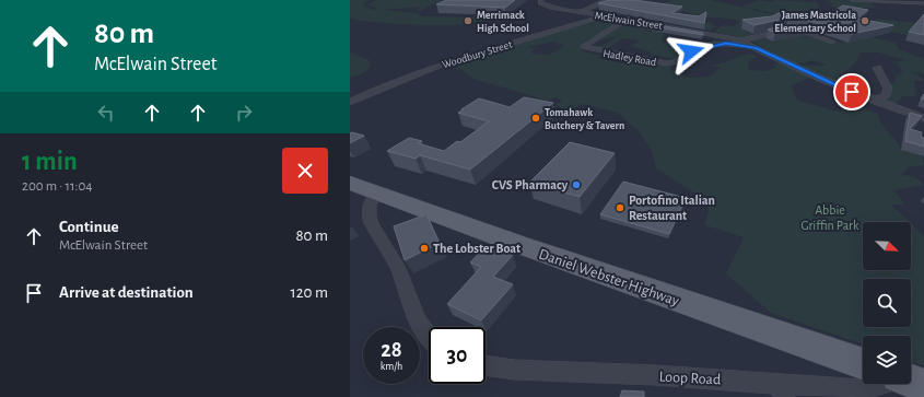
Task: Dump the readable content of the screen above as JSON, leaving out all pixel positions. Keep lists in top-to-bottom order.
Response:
{
  "streets": {
    "main road": ["Daniel Webster Highway"],
    "street": [
      "McElwain Street",
      "Woodbury Street",
      "Hadley Road",
      "Loop Road"
    ]
  },
  "crossings": [
    ["McElwain Street", "Woodbury Street"],
    ["McElwain Street", "Hadley Road"]
  ],
  "parks": ["Abbie Griffin Park"],
  "places": [
    "Merrimack High School",
    "James Mastricola Elementary School",
    "Tomahawk Butchery & Tavern",
    "CVS Pharmacy",
    "Portofino Italian Restaurant",
    "The Lobster Boat"
  ],
  "north": "bottom right",
  "page": {
    "turn": ["80 m", "McElwain Street"],
    "heading": ["1 min", "200 m · 11:04"],
    "list": [
      {
        "name": "Continue",
        "note": "McElwain Street",
        "value": "80 m"
      },
      {
        "name": "Arrive at destination",
        "value": "120 m"
      }
    ],
    "speed": "28 km/h",
    "limit": "30"
  }
}
